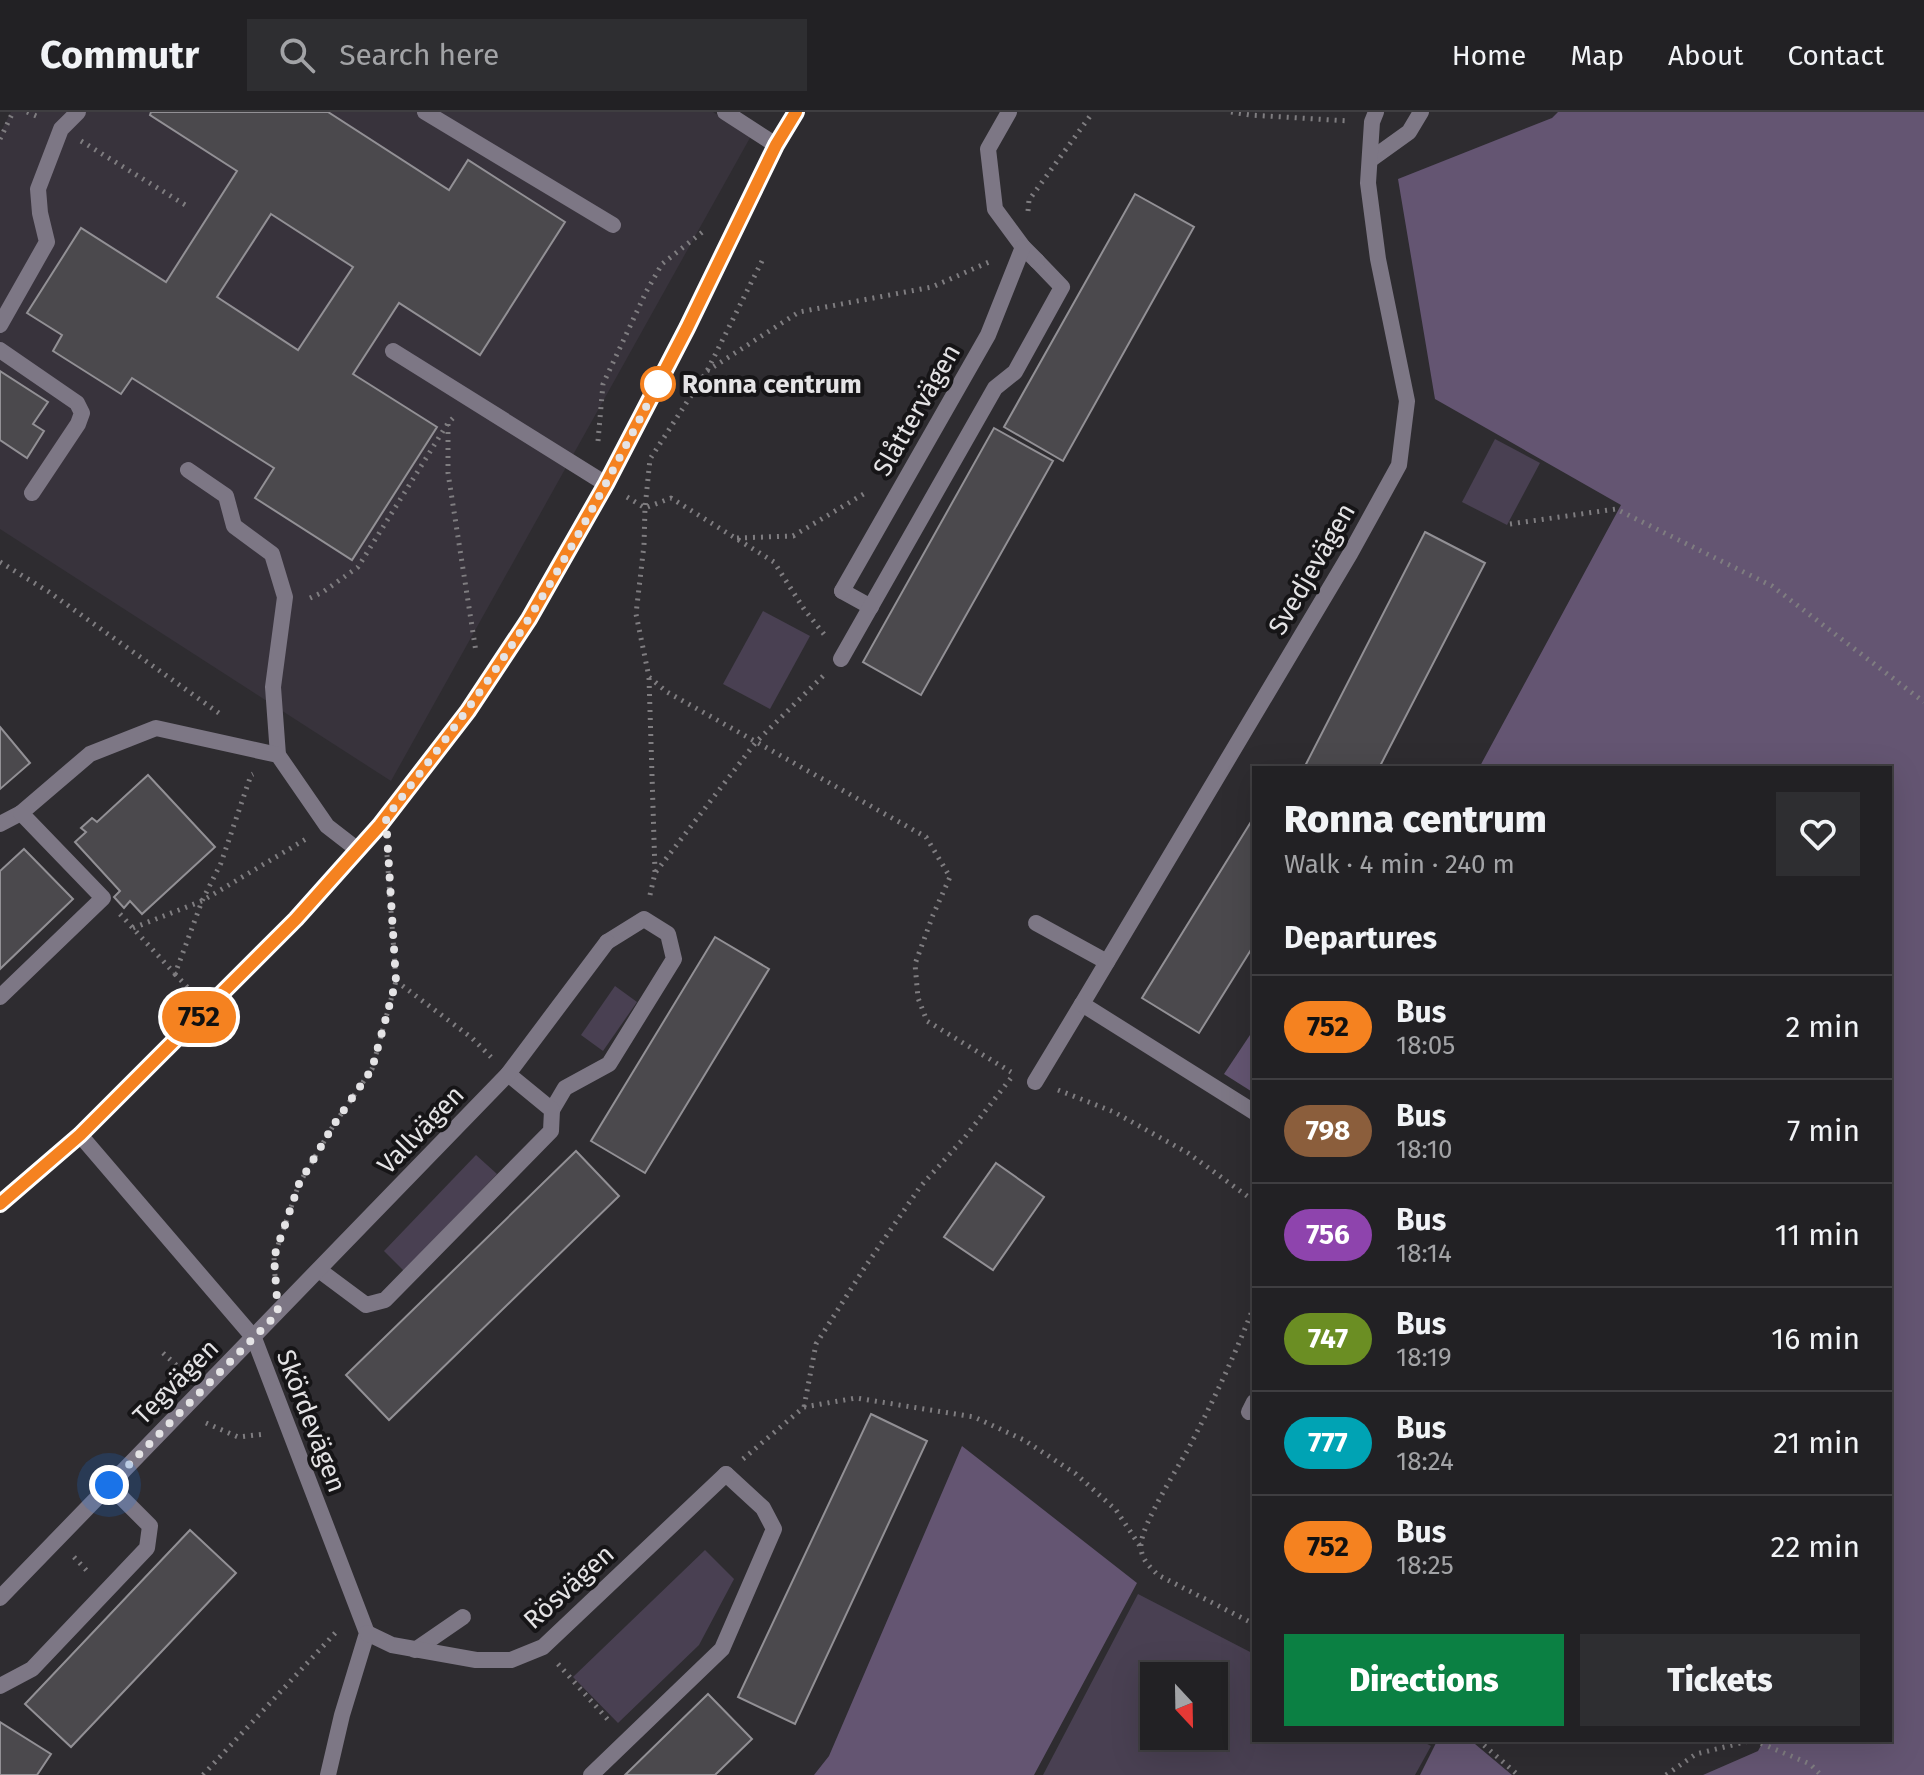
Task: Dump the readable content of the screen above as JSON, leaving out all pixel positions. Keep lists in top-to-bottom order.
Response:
{
  "streets": {
    "street": [
      "Slåttervägen",
      "Svedjevägen",
      "Vallvägen",
      "Tegvägen",
      "Skördevägen",
      "Rösvägen"
    ]
  },
  "crossings": [
    ["Vallvägen", "Tegvägen"],
    ["Vallvägen", "Skördevägen"],
    ["Tegvägen", "Skördevägen"],
    ["Skördevägen", "Rösvägen"]
  ],
  "places": ["Ronna centrum"],
  "lines": ["bus line 752"],
  "north": "bottom",
  "page": {
    "header": "Commutr",
    "search": "Search here",
    "nav": [
      "Home",
      "Map",
      "About",
      "Contact"
    ],
    "on_map": "752",
    "heading": [
      ["Ronna centrum", "Walk · 4 min · 240 m"],
      "Departures"
    ],
    "list": [
      {
        "mark": "752",
        "name": "Bus",
        "note": "18:05",
        "value": "2 min"
      },
      {
        "mark": "798",
        "name": "Bus",
        "note": "18:10",
        "value": "7 min"
      },
      {
        "mark": "756",
        "name": "Bus",
        "note": "18:14",
        "value": "11 min"
      },
      {
        "mark": "747",
        "name": "Bus",
        "note": "18:19",
        "value": "16 min"
      },
      {
        "mark": "777",
        "name": "Bus",
        "note": "18:24",
        "value": "21 min"
      },
      {
        "mark": "752",
        "name": "Bus",
        "note": "18:25",
        "value": "22 min"
      }
    ],
    "buttons": ["Directions", "Tickets"]
  }
}
